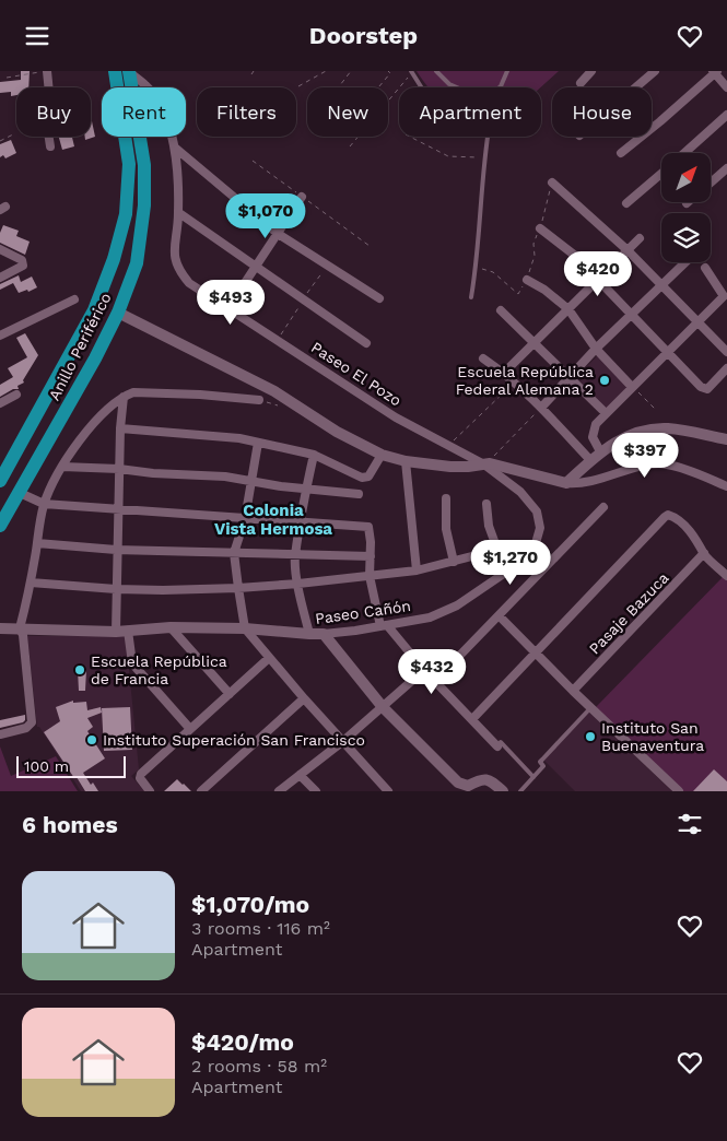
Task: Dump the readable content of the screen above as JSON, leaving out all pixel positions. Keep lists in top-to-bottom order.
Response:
{
  "streets": {
    "highway": ["Anillo Periférico"],
    "street": ["Paseo El Pozo", "Paseo Cañón", "Pasaje Bazuca"]
  },
  "crossings": [
    ["Anillo Periférico", "Paseo El Pozo"],
    ["Paseo El Pozo", "Paseo Cañón"]
  ],
  "districts": ["Colonia Vista Hermosa"],
  "places": [
    "Escuela República Federal Alemana 2",
    "Escuela República de Francia",
    "Instituto San Buenaventura",
    "Instituto Superación San Francisco"
  ],
  "scale_bar": "100 m",
  "north": "top right",
  "page": {
    "header": "Doorstep",
    "chip": [
      "Buy",
      "Rent",
      "Filters",
      "New",
      "Apartment",
      "House"
    ],
    "price": [
      "$1,070",
      "$420",
      "$493",
      "$397",
      "$1,270",
      "$432"
    ],
    "scale": "100 m",
    "heading": "6 homes",
    "list": [
      {
        "name": "$1,070/mo",
        "note": "3 rooms · 116 m² · Apartment"
      },
      {
        "name": "$420/mo",
        "note": "2 rooms · 58 m² · Apartment"
      }
    ]
  }
}
